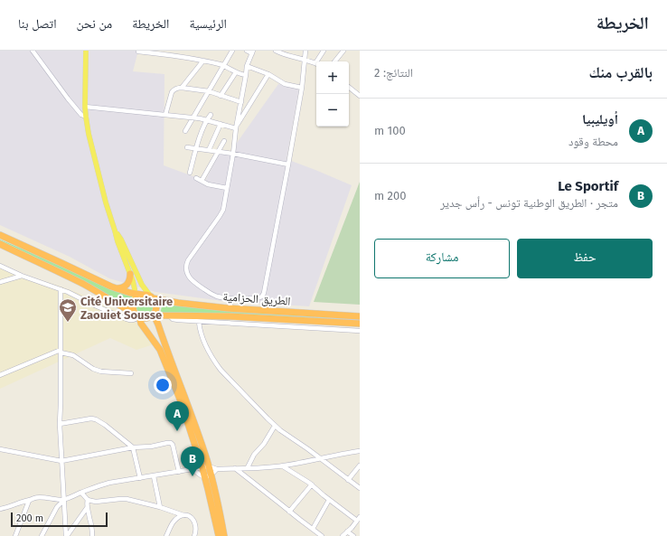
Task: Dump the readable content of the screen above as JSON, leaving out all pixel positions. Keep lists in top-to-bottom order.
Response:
{
  "streets": {
    "highway": ["الطريق الحزامية"]
  },
  "places": {
    "school or university": ["Cité Universitaire Zaouiet Sousse"]
  },
  "scale_bar": "200 m",
  "page": {
    "header": "الخريطة",
    "nav": [
      "الرئيسية",
      "الخريطة",
      "من نحن",
      "اتصل بنا"
    ],
    "heading": ["بالقرب منك", "النتائج: 2"],
    "map_buttons": ["+", "−"],
    "list": [
      {
        "mark": "A",
        "name": "أويليبيا",
        "note": "محطة وقود",
        "value": "100 m"
      },
      {
        "mark": "B",
        "name": "Le Sportif",
        "note": "متجر · الطريق الوطنية تونس - رأس جدير",
        "value": "200 m"
      }
    ],
    "buttons": ["حفظ", "مشاركة"],
    "pins": ["A", "B"],
    "scale": "200 m"
  }
}
